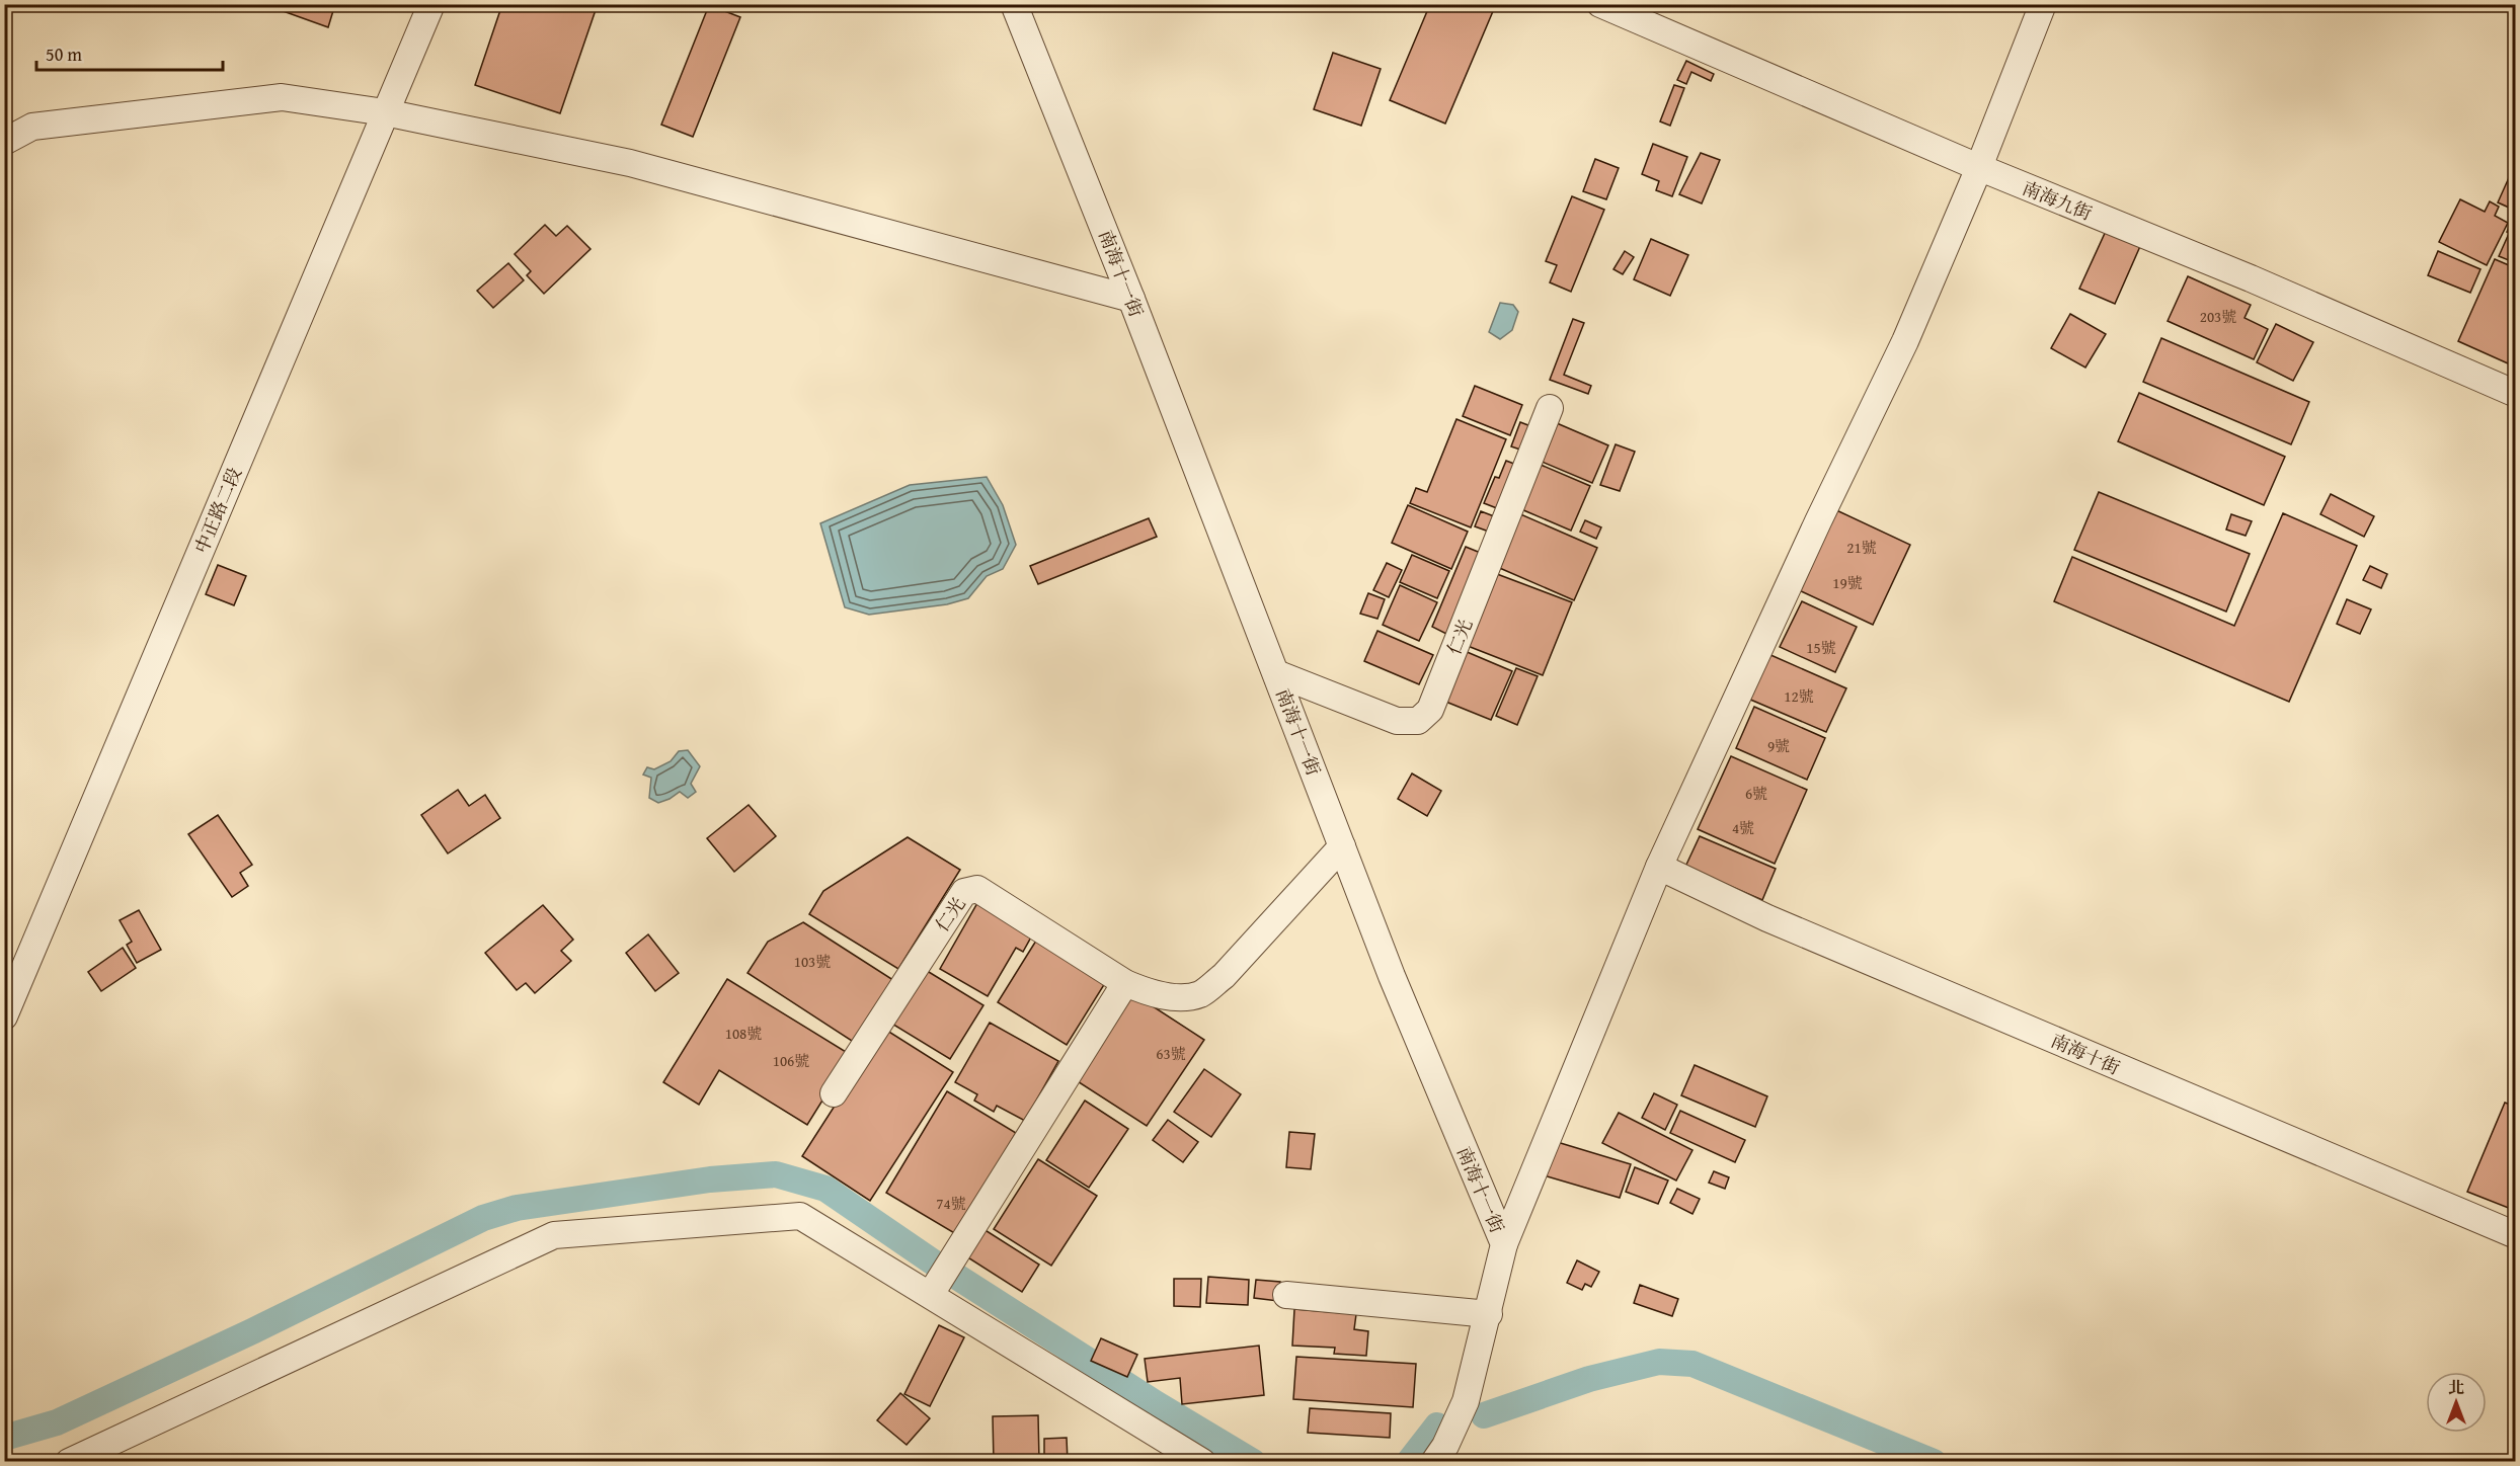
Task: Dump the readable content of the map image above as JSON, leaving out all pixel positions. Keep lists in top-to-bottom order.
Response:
{
  "streets": {
    "street": [
      "南海九街",
      "南海十一街",
      "中正路二段",
      "仁光",
      "南海十街"
    ]
  },
  "crossings": [
    ["南海十一街", "仁光"]
  ],
  "house_numbers": [
    "203號",
    "21號",
    "19號",
    "15號",
    "12號",
    "9號",
    "6號",
    "4號",
    "103號",
    "108號",
    "63號",
    "106號",
    "74號"
  ],
  "scale_bar": "50 m",
  "north": "top"
}
